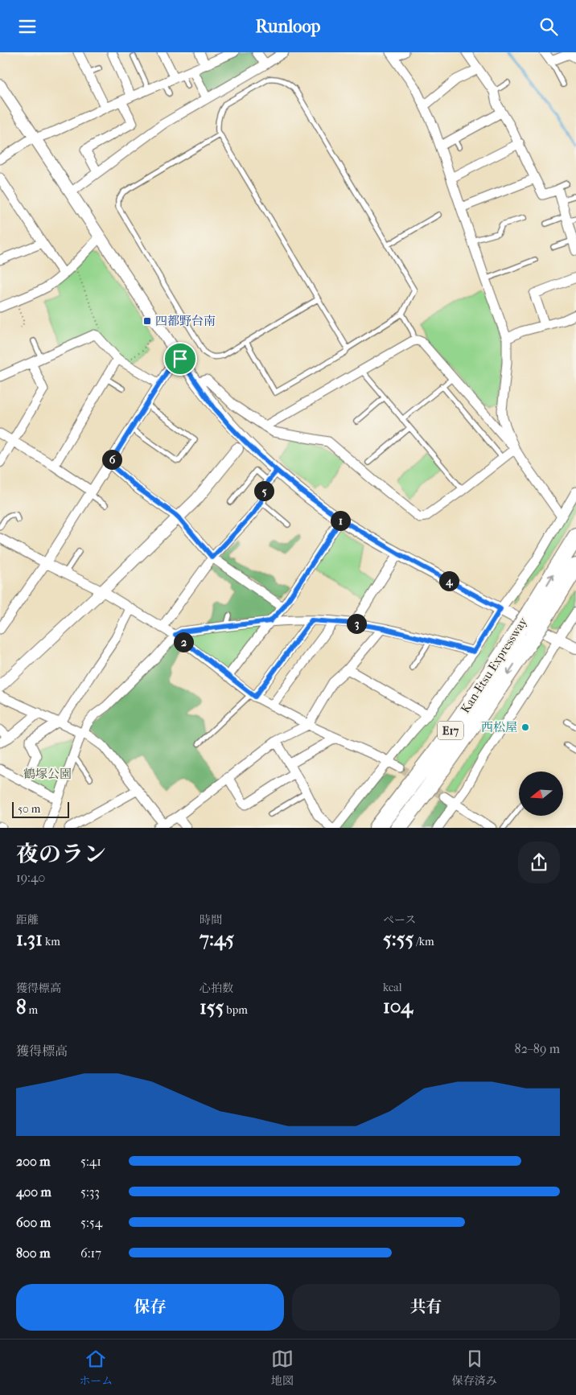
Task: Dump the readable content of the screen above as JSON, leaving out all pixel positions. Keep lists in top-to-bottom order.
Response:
{
  "streets": {
    "highway": ["Kan-Etsu Expressway", "E17"]
  },
  "parks": ["鶴塚公園"],
  "places": {
    "transit": ["四都野台南"],
    "other": ["西松屋"]
  },
  "scale_bar": "50 m",
  "north": "left",
  "page": {
    "header": "Runloop",
    "pins": [
      "6",
      "5",
      "1",
      "4",
      "3",
      "2"
    ],
    "scale": "50 m",
    "heading": ["夜のラン", "19:40"],
    "stats": [
      ["距離", "1.31 km"],
      ["時間", "7:45"],
      ["ペース", "5:55 /km"],
      ["獲得標高", "8 m"],
      ["心拍数", "155 bpm"],
      ["kcal", "104"]
    ],
    "chart": ["獲得標高", "82–89 m"],
    "list": [
      {
        "name": "200 m",
        "note": "5:41"
      },
      {
        "name": "400 m",
        "note": "5:33"
      },
      {
        "name": "600 m",
        "note": "5:54"
      },
      {
        "name": "800 m",
        "note": "6:17"
      }
    ],
    "buttons": ["保存", "共有"],
    "tabs": ["ホーム", "地図", "保存済み"]
  }
}
